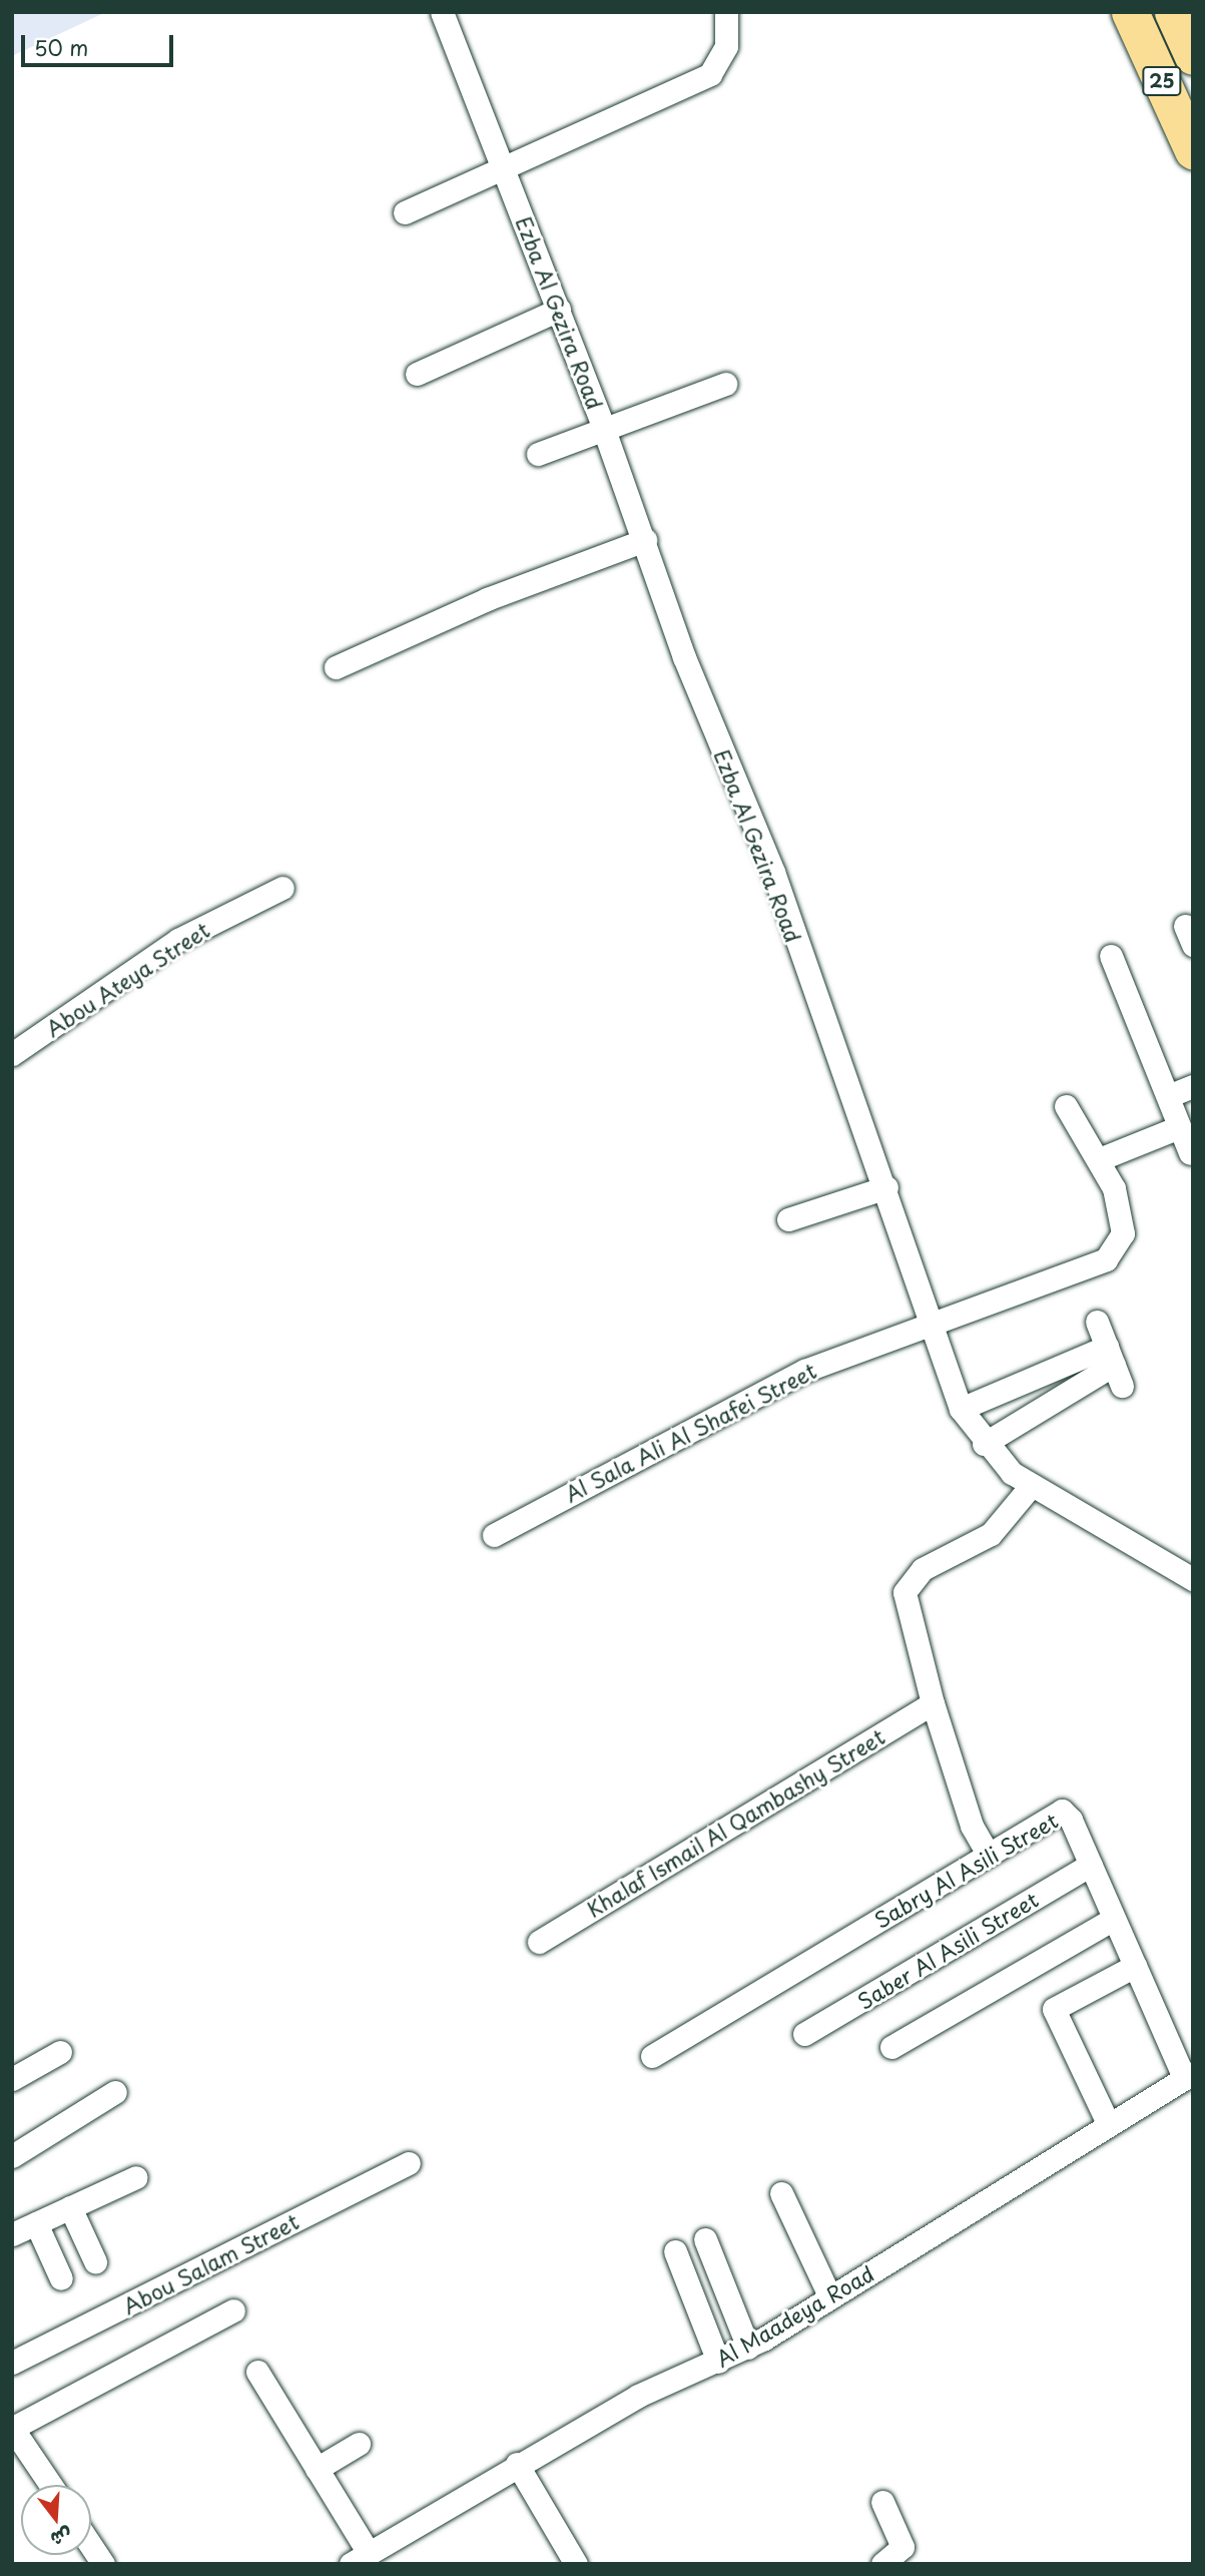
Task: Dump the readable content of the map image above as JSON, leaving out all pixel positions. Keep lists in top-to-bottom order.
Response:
{
  "streets": {
    "highway": ["25"],
    "street": [
      "Ezba Al Gezira Road",
      "Abou Ateya Street",
      "Al Sala Ali Al Shafei Street",
      "Khalaf Ismail Al Qambashy Street",
      "Sabry Al Asili Street",
      "Saber Al Asili Street",
      "Abou Salam Street",
      "Al Maadeya Road"
    ]
  },
  "crossings": [
    ["Ezba Al Gezira Road", "Al Sala Ali Al Shafei Street"],
    ["Sabry Al Asili Street", "Saber Al Asili Street"],
    ["Sabry Al Asili Street", "Al Maadeya Road"]
  ],
  "scale_bar": "50 m",
  "north": "bottom"
}
